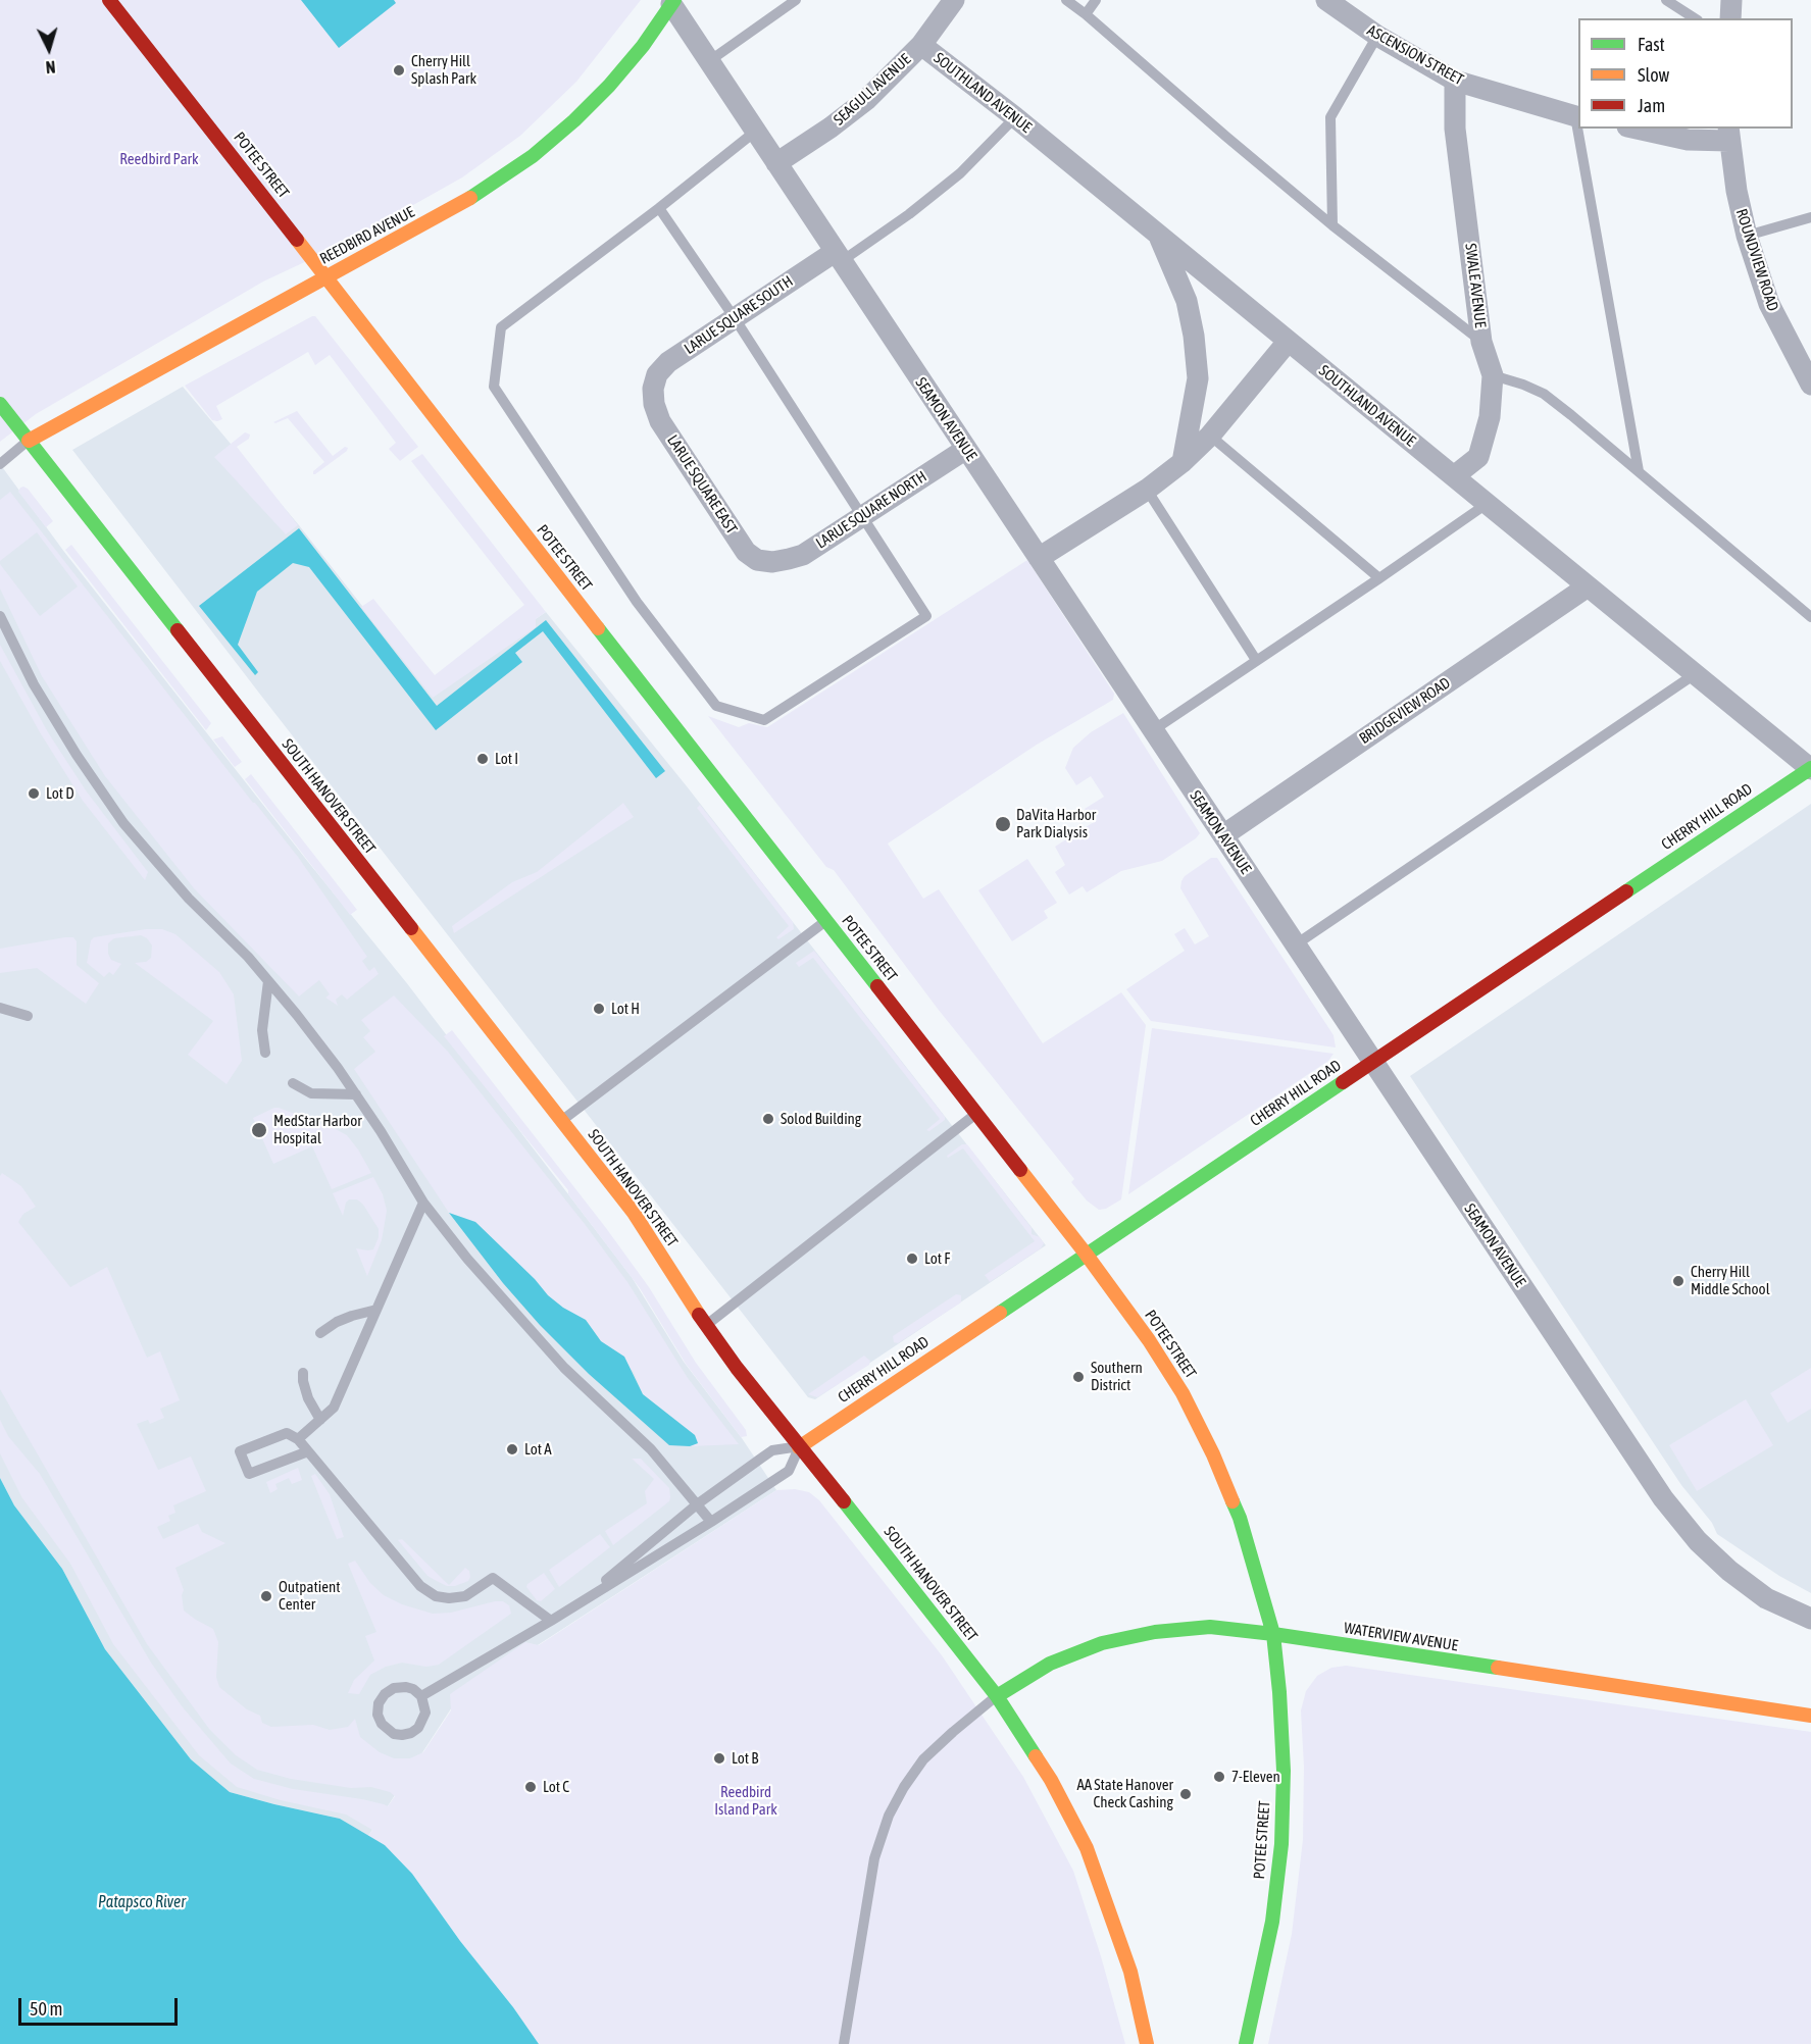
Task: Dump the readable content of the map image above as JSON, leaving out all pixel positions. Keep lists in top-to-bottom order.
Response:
{
  "streets": {
    "main road": [
      "POTEE STREET",
      "REEDBIRD AVENUE",
      "SOUTH HANOVER STREET",
      "CHERRY HILL ROAD",
      "WATERVIEW AVENUE"
    ],
    "street": [
      "ASCENSION STREET",
      "SEAGULL AVENUE",
      "SOUTHLAND AVENUE",
      "ROUNDVIEW ROAD",
      "SWALE AVENUE",
      "LARUE SQUARE SOUTH",
      "SEAMON AVENUE",
      "LARUE SQUARE EAST",
      "LARUE SQUARE NORTH",
      "BRIDGEVIEW ROAD"
    ]
  },
  "crossings": [
    ["ASCENSION STREET", "SWALE AVENUE"],
    ["SEAGULL AVENUE", "SOUTHLAND AVENUE"],
    ["SEAGULL AVENUE", "SEAMON AVENUE"],
    ["SOUTHLAND AVENUE", "SWALE AVENUE"],
    ["SOUTHLAND AVENUE", "BRIDGEVIEW ROAD"],
    ["SOUTHLAND AVENUE", "CHERRY HILL ROAD"],
    ["POTEE STREET", "REEDBIRD AVENUE"],
    ["POTEE STREET", "CHERRY HILL ROAD"],
    ["POTEE STREET", "WATERVIEW AVENUE"],
    ["REEDBIRD AVENUE", "SEAMON AVENUE"],
    ["REEDBIRD AVENUE", "SOUTH HANOVER STREET"],
    ["LARUE SQUARE SOUTH", "SEAMON AVENUE"],
    ["LARUE SQUARE SOUTH", "LARUE SQUARE EAST"],
    ["SEAMON AVENUE", "LARUE SQUARE NORTH"],
    ["SEAMON AVENUE", "BRIDGEVIEW ROAD"],
    ["SEAMON AVENUE", "CHERRY HILL ROAD"],
    ["LARUE SQUARE EAST", "LARUE SQUARE NORTH"],
    ["SOUTH HANOVER STREET", "CHERRY HILL ROAD"],
    ["SOUTH HANOVER STREET", "WATERVIEW AVENUE"]
  ],
  "water": ["Patapsco River"],
  "parks": ["Reedbird Park", "Reedbird Island Park"],
  "places": [
    "Cherry Hill Splash Park",
    "Lot I",
    "Lot D",
    "DaVita Harbor Park Dialysis",
    "Lot H",
    "Solod Building",
    "MedStar Harbor Hospital",
    "Lot F",
    "Cherry Hill Middle School",
    "Southern District",
    "Lot A",
    "Outpatient Center",
    "Lot B",
    "7-Eleven",
    "Lot C",
    "AA State Hanover Check Cashing"
  ],
  "legend": ["Fast", "Slow", "Jam"],
  "scale_bar": "50 m",
  "north": "bottom"
}
